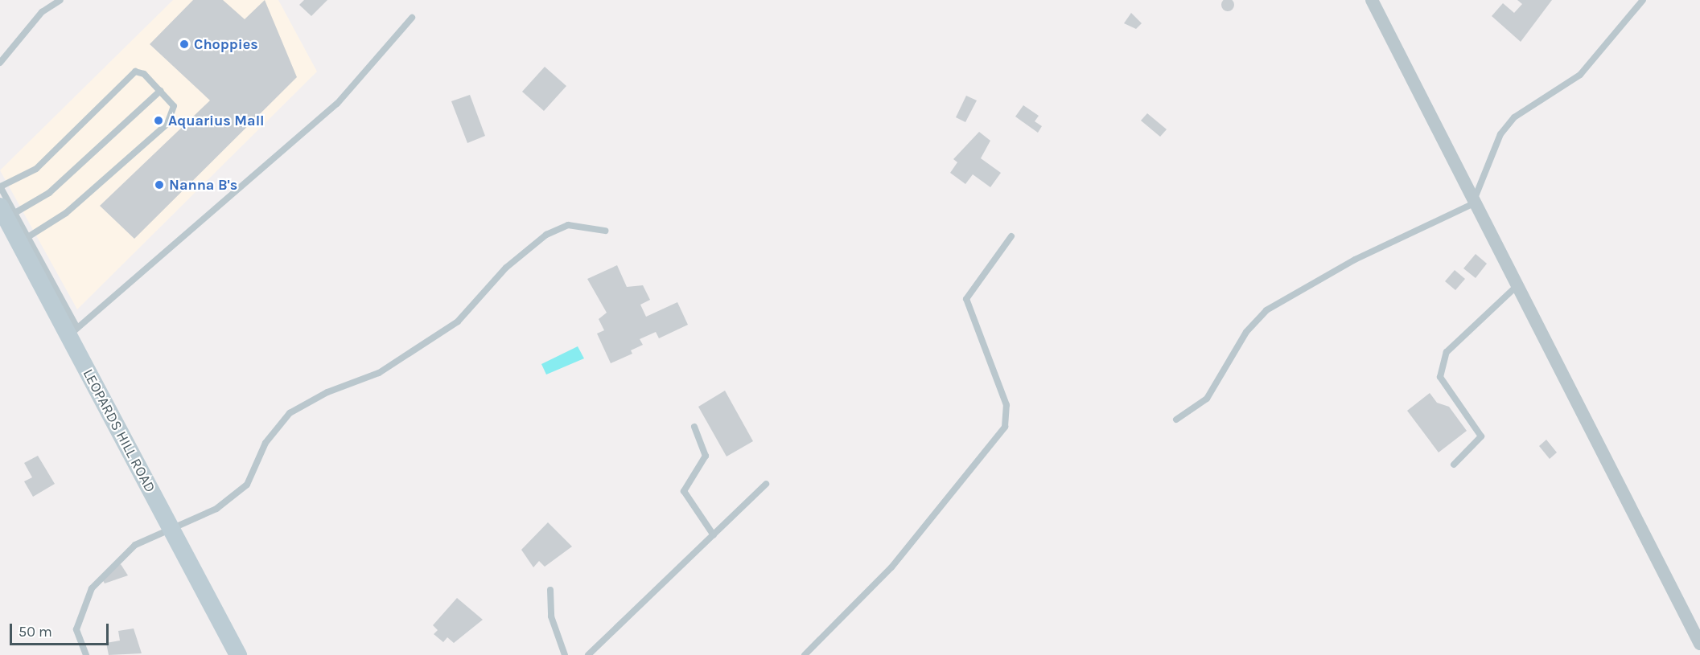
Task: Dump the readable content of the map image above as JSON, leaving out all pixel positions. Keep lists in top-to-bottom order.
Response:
{
  "streets": {
    "main road": ["LEOPARDS HILL ROAD"]
  },
  "places": ["Choppies", "Aquarius Mall", "Nanna B's"],
  "scale_bar": "50 m"
}
